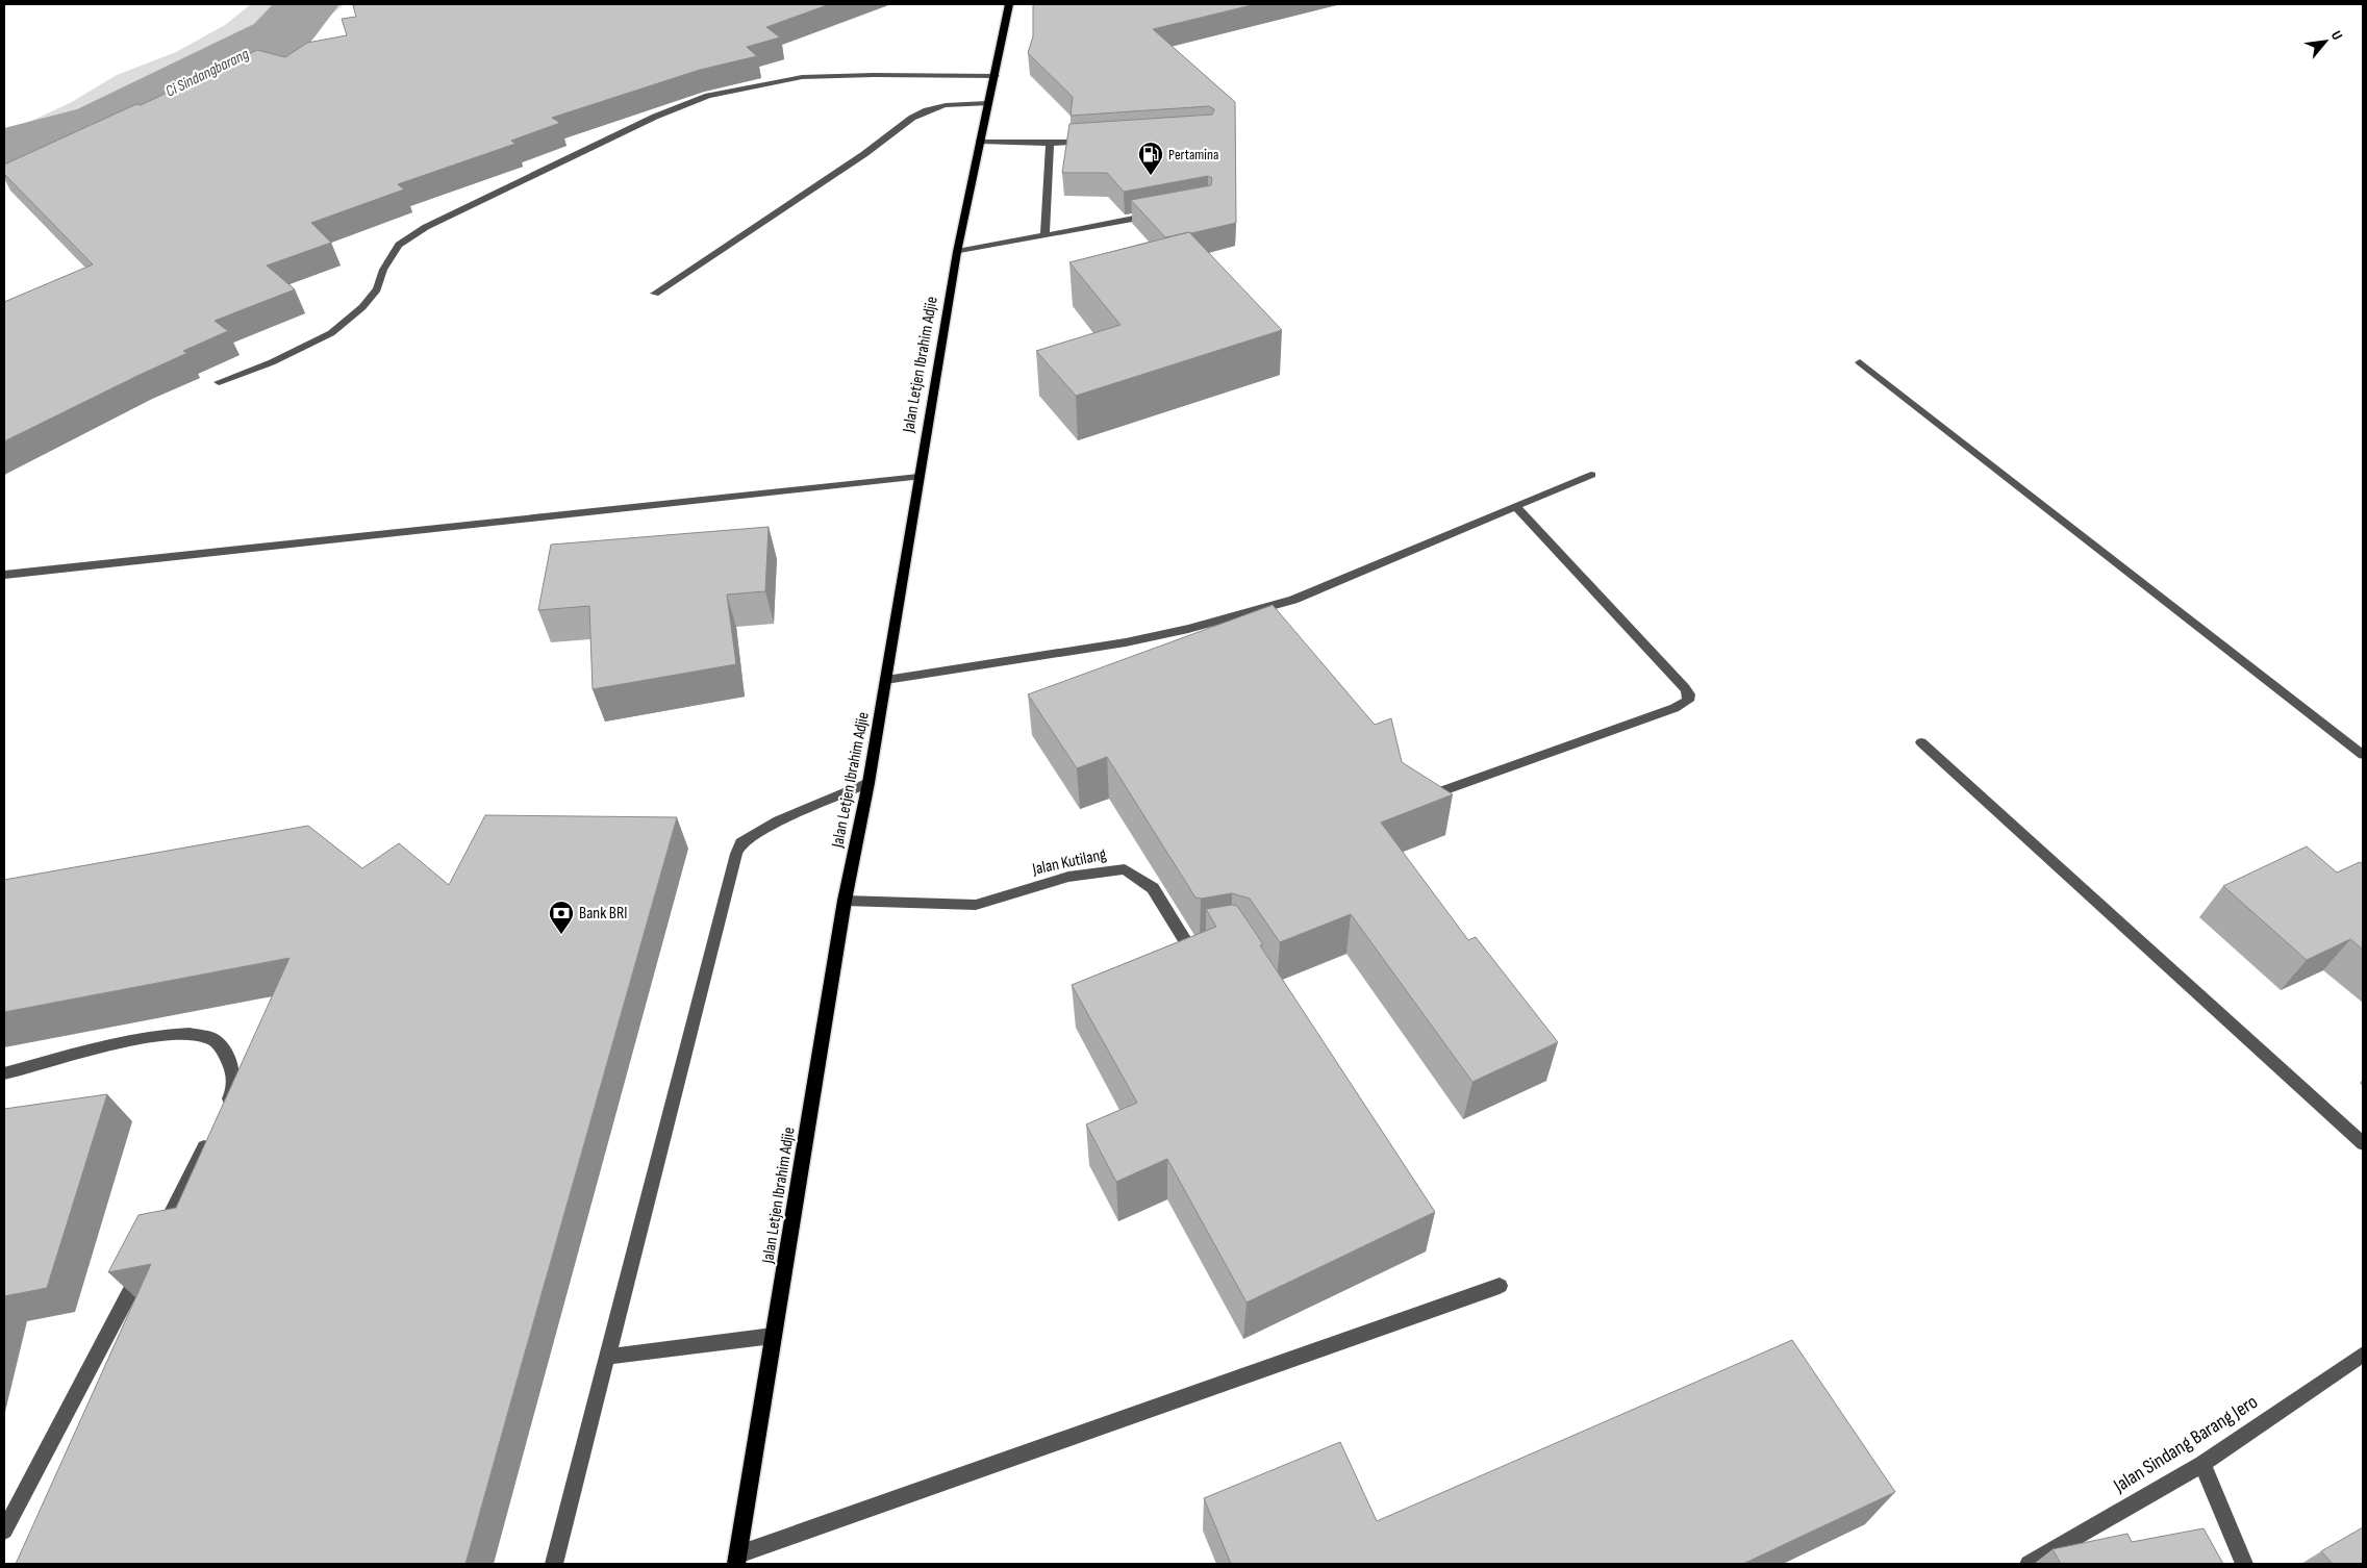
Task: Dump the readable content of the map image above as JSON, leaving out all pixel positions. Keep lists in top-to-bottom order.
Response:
{
  "streets": {
    "main road": ["Jalan Letjen Ibrahim Adjie"],
    "street": ["Jalan Kutilang", "Jalan Sindang Barang Jero"]
  },
  "crossings": [
    ["Jalan Letjen Ibrahim Adjie", "Jalan Kutilang"]
  ],
  "water": ["Ci Sindangbarang"],
  "places": {
    "fuel station": ["Pertamina"],
    "bank": ["Bank BRI"]
  },
  "north": "top right"
}
